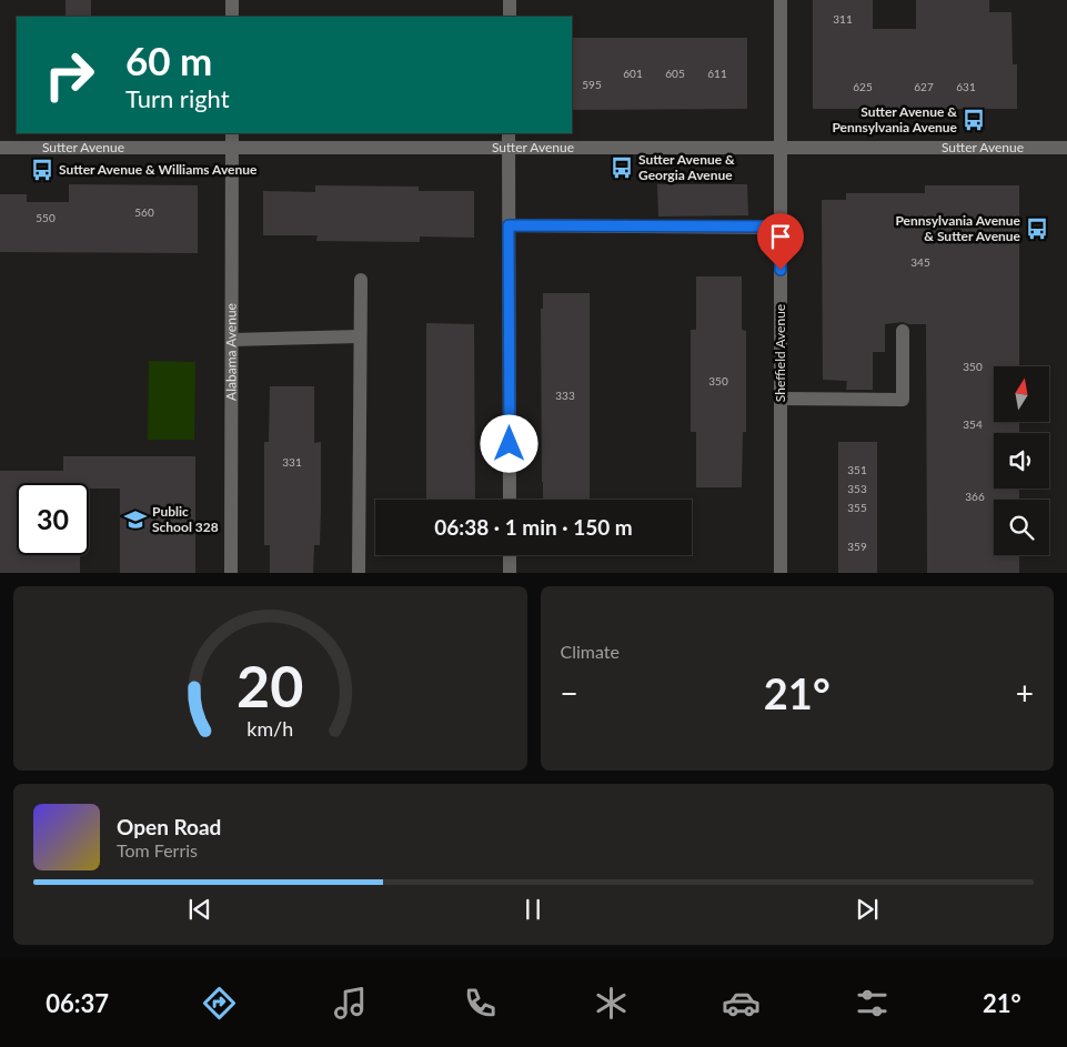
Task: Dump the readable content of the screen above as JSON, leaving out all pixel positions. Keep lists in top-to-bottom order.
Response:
{
  "streets": {
    "street": ["Sutter Avenue", "Alabama Avenue", "Sheffield Avenue"]
  },
  "crossings": [
    ["Sutter Avenue", "Alabama Avenue"],
    ["Sutter Avenue", "Sheffield Avenue"]
  ],
  "places": {
    "bus stop": [
      "Sutter Avenue & Pennsylvania Avenue",
      "Sutter Avenue & Georgia Avenue",
      "Sutter Avenue & Williams Avenue",
      "Pennsylvania Avenue & Sutter Avenue"
    ],
    "school or university": ["Public School 328"]
  },
  "house_numbers": [
    "311",
    "601",
    "605",
    "611",
    "595",
    "625",
    "627",
    "631",
    "560",
    "550",
    "345",
    "350",
    "350",
    "333",
    "354",
    "331",
    "351",
    "353",
    "366",
    "355",
    "359"
  ],
  "north": "top",
  "page": {
    "turn": ["60 m", "Turn right"],
    "limit": "30",
    "trip": "06:38 · 1 min · 150 m",
    "tile": "Climate",
    "heat": ["−", "21°", "+"],
    "song": ["Open Road", "Tom Ferris"],
    "tabs": ["06:37", "21°"],
    "gauge": ["20", "km/h"]
  }
}
